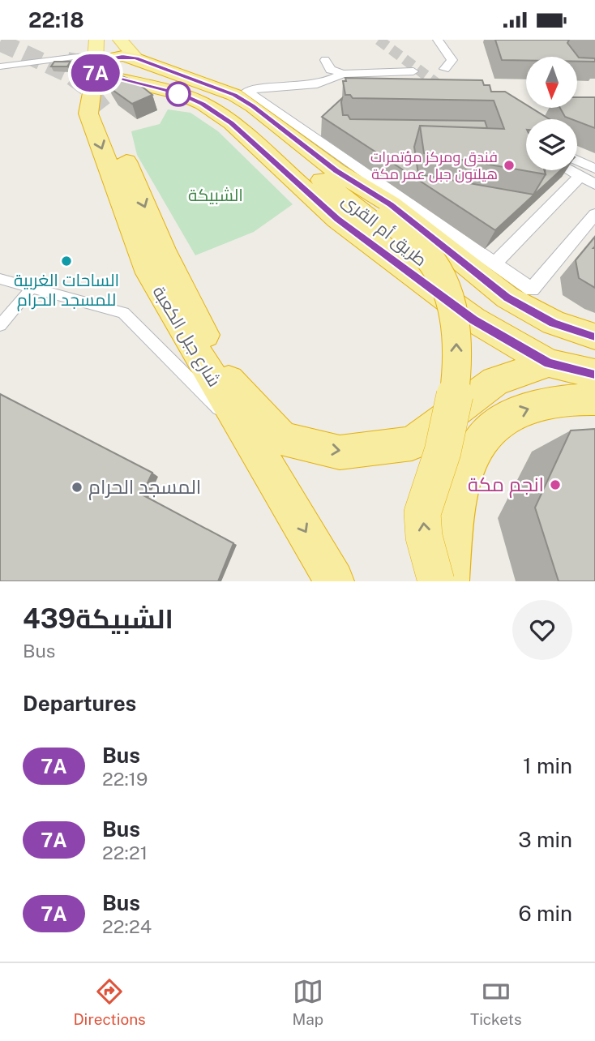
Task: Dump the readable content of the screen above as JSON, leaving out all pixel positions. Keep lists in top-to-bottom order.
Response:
{
  "streets": {
    "highway": ["طريق أم القرى", "شارع جبل الكعبة"]
  },
  "crossings": [
    ["طريق أم القرى", "شارع جبل الكعبة"]
  ],
  "one_way": ["شارع جبل الكعبة"],
  "parks": ["الشبيكة"],
  "places": [
    "فندق ومركز مؤتمرات هيلتون جبل عمر مكة",
    "الساحات الغربية للمسجد الحرام",
    "انجم مكة",
    "المسجد الحرام"
  ],
  "lines": ["bus line 7A"],
  "north": "bottom",
  "page": {
    "status": "22:18",
    "on_map": "7A",
    "heading": [
      ["الشبيكة439", "Bus"],
      "Departures"
    ],
    "list": [
      {
        "mark": "7A",
        "name": "Bus",
        "note": "22:19",
        "value": "1 min"
      },
      {
        "mark": "7A",
        "name": "Bus",
        "note": "22:21",
        "value": "3 min"
      },
      {
        "mark": "7A",
        "name": "Bus",
        "note": "22:24",
        "value": "6 min"
      }
    ],
    "tabs": ["Directions", "Map", "Tickets"]
  }
}
